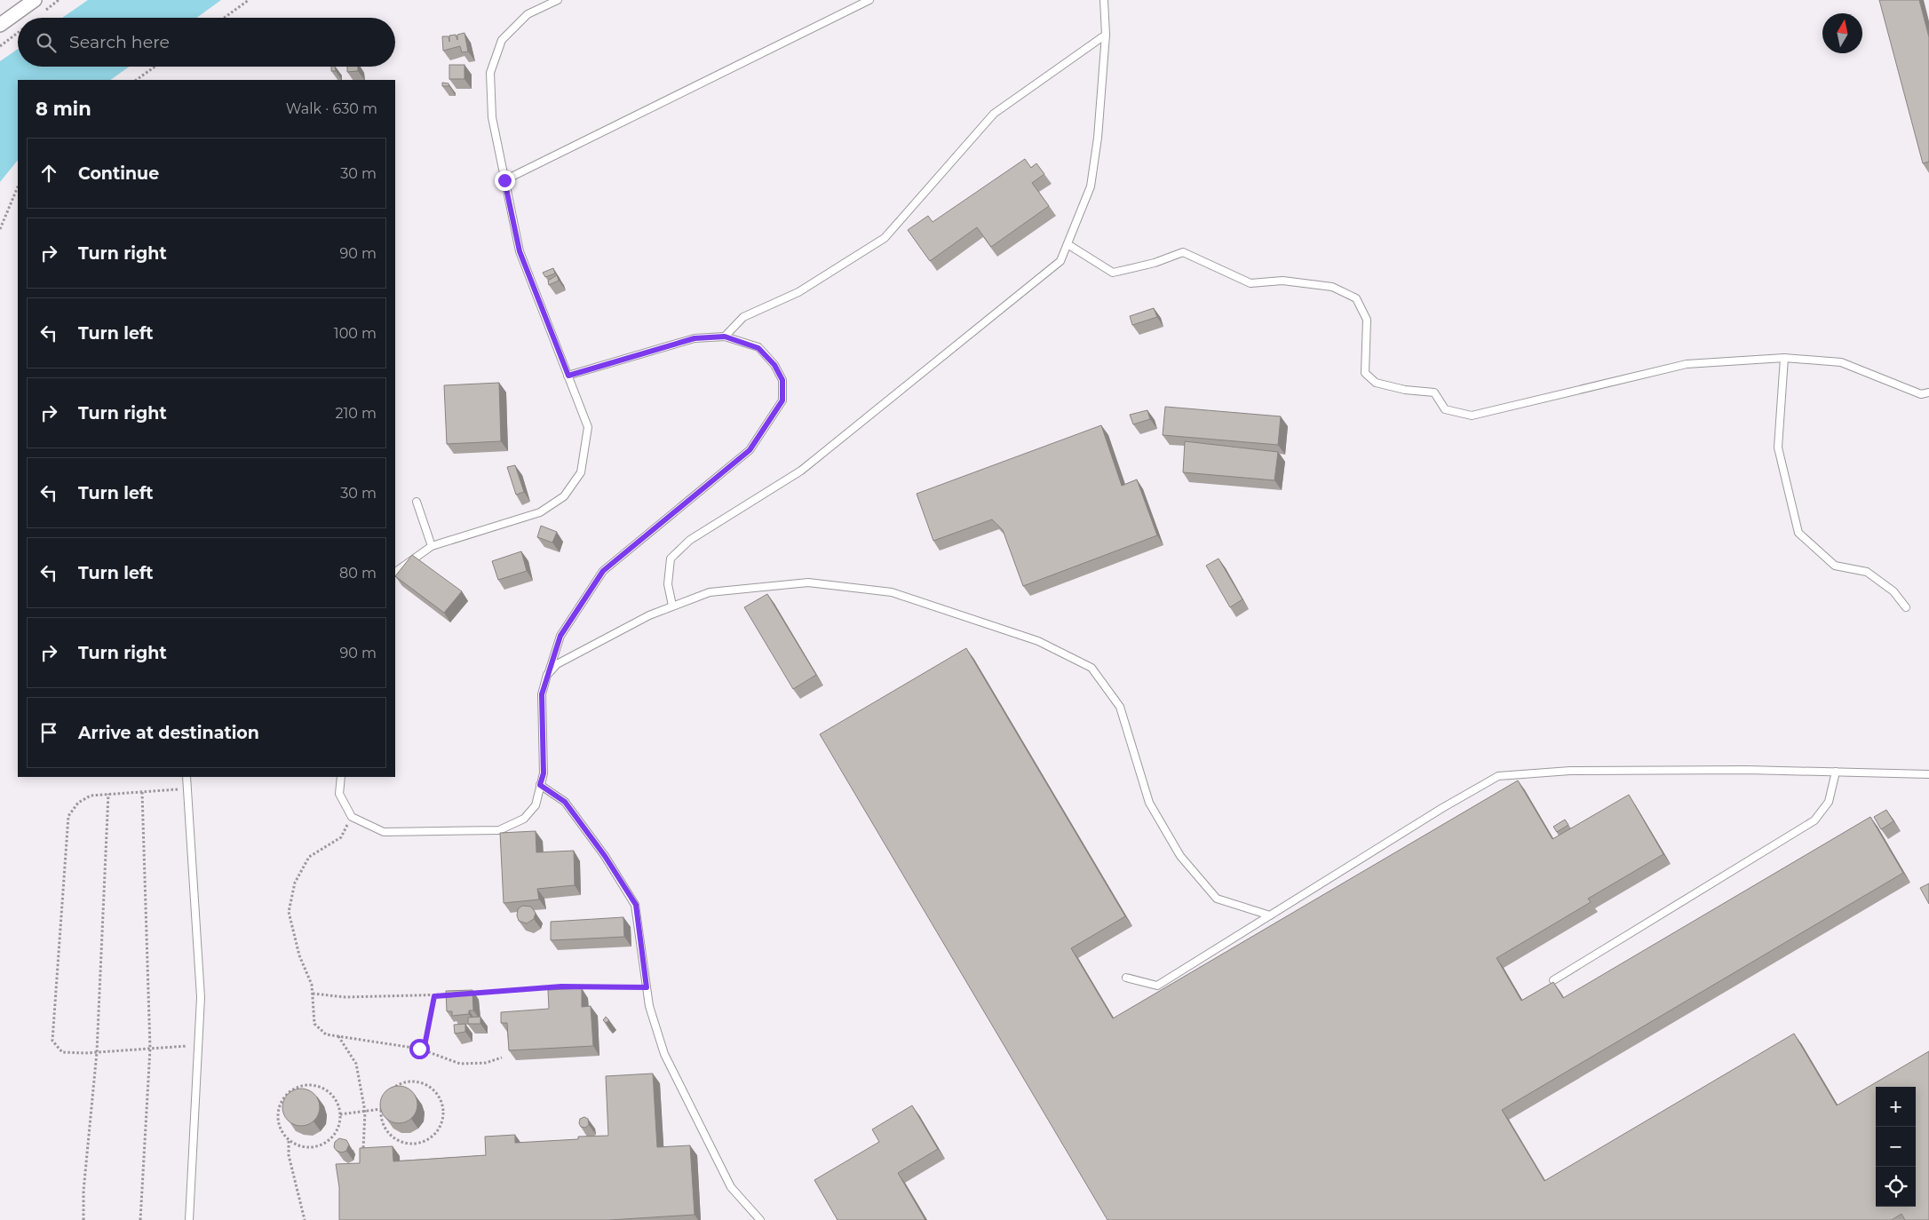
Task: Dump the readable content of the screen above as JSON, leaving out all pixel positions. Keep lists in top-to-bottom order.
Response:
{
  "north": "top",
  "page": {
    "search": "Search here",
    "heading": ["8 min", "Walk · 630 m"],
    "list": [
      ["Continue", "30 m"],
      ["Turn right", "90 m"],
      ["Turn left", "100 m"],
      ["Turn right", "210 m"],
      ["Turn left", "30 m"],
      ["Turn left", "80 m"],
      ["Turn right", "90 m"],
      "Arrive at destination"
    ],
    "map_buttons": ["+", "−"]
  }
}
